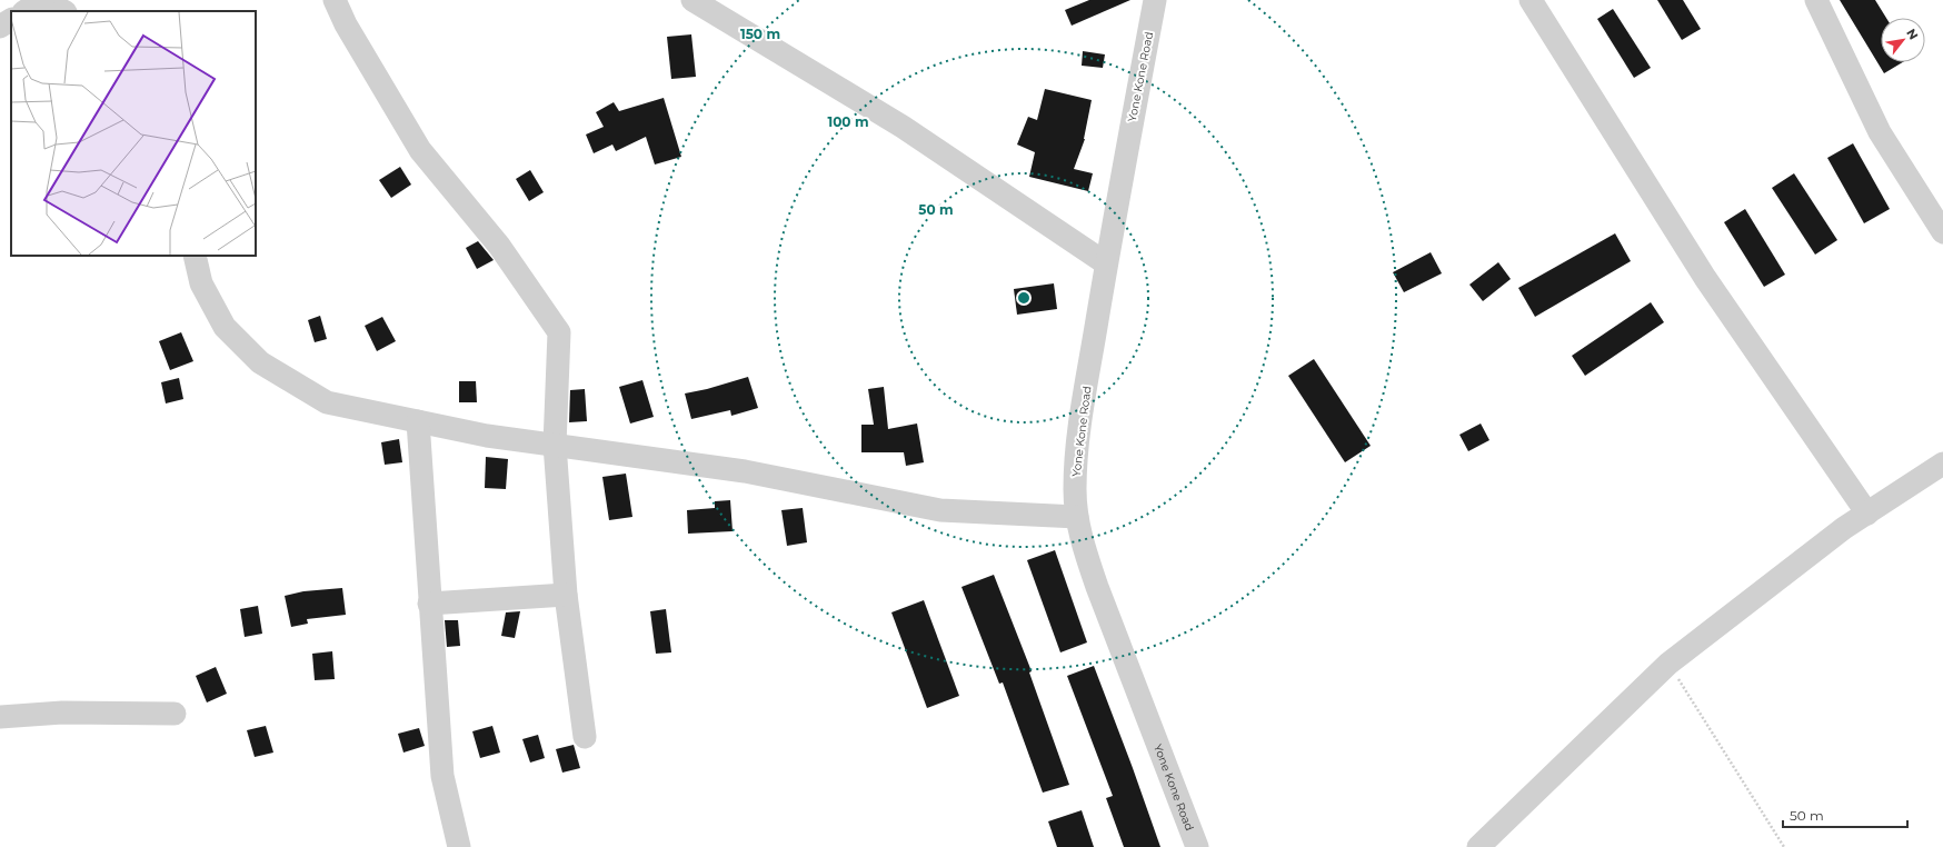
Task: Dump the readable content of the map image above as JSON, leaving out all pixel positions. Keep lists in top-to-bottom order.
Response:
{
  "streets": {
    "street": ["Yone Kone Road"]
  },
  "scale_bar": "50 m",
  "north": "top right",
  "rings": ["150 m", "100 m", "50 m"]
}
